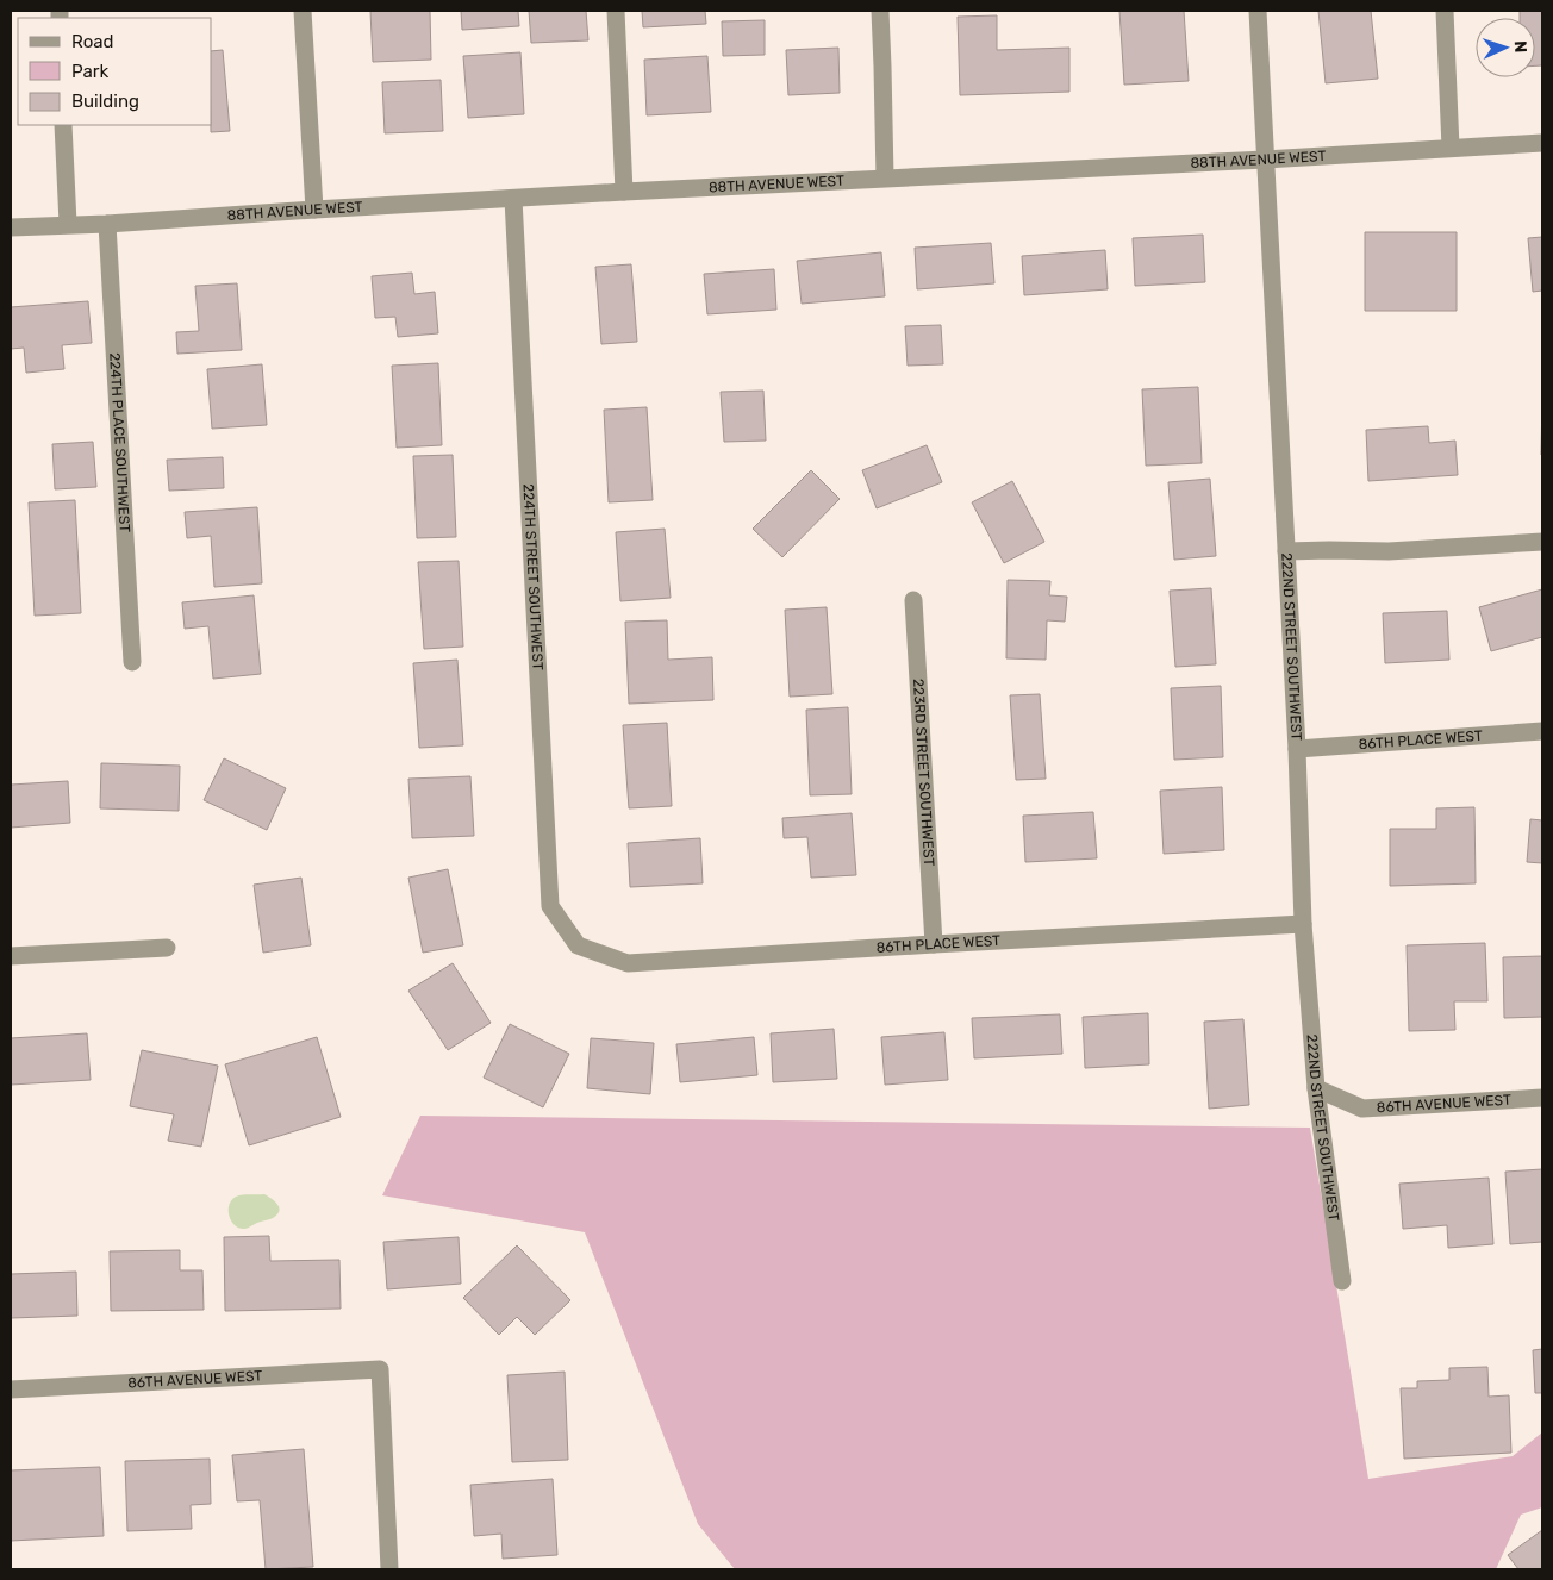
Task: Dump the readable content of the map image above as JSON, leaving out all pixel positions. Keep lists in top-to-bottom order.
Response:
{
  "streets": {
    "street": [
      "88TH AVENUE WEST",
      "224TH PLACE SOUTHWEST",
      "224TH STREET SOUTHWEST",
      "222ND STREET SOUTHWEST",
      "86TH PLACE WEST",
      "223RD STREET SOUTHWEST",
      "86TH AVENUE WEST"
    ]
  },
  "crossings": [
    ["88TH AVENUE WEST", "224TH PLACE SOUTHWEST"],
    ["88TH AVENUE WEST", "224TH STREET SOUTHWEST"],
    ["88TH AVENUE WEST", "222ND STREET SOUTHWEST"],
    ["224TH STREET SOUTHWEST", "86TH PLACE WEST"],
    ["222ND STREET SOUTHWEST", "86TH PLACE WEST"],
    ["222ND STREET SOUTHWEST", "86TH AVENUE WEST"],
    ["86TH PLACE WEST", "223RD STREET SOUTHWEST"]
  ],
  "legend": ["Road", "Park", "Building"],
  "north": "right"
}
